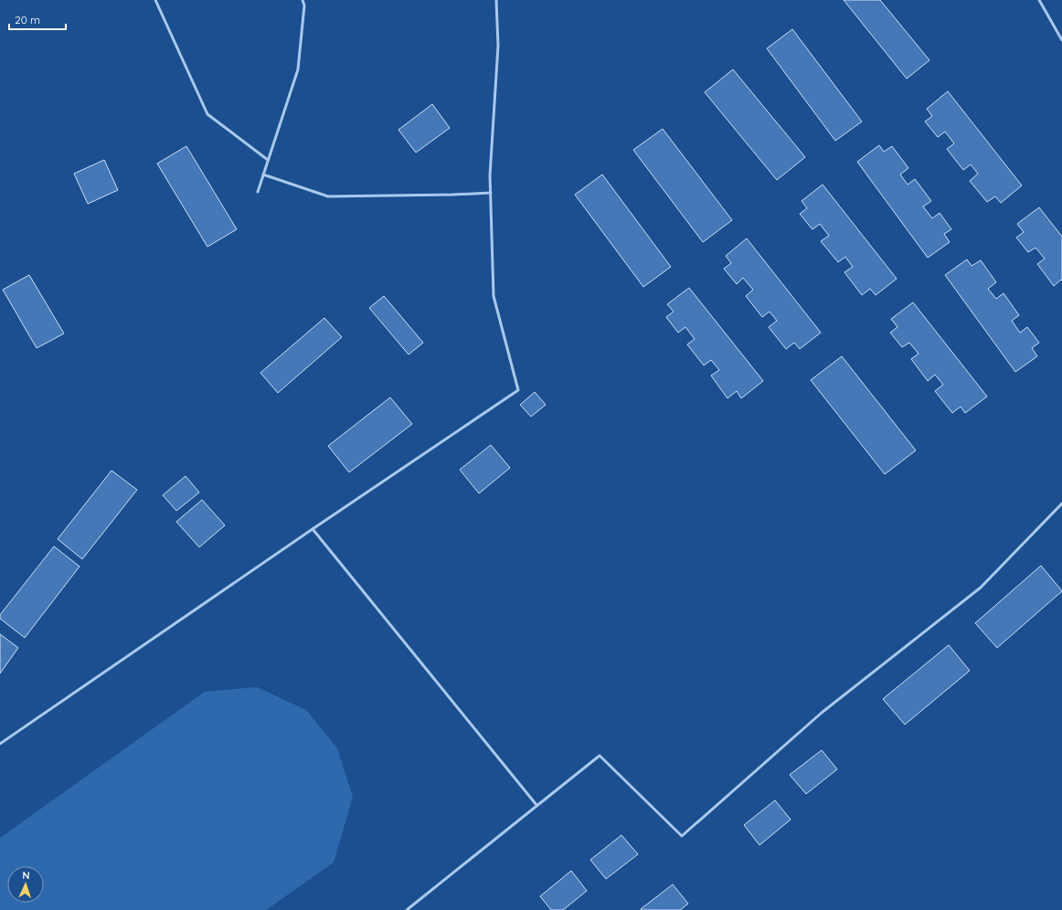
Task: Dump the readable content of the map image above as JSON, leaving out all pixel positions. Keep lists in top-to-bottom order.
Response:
{
  "scale_bar": "20 m",
  "north": "top"
}
